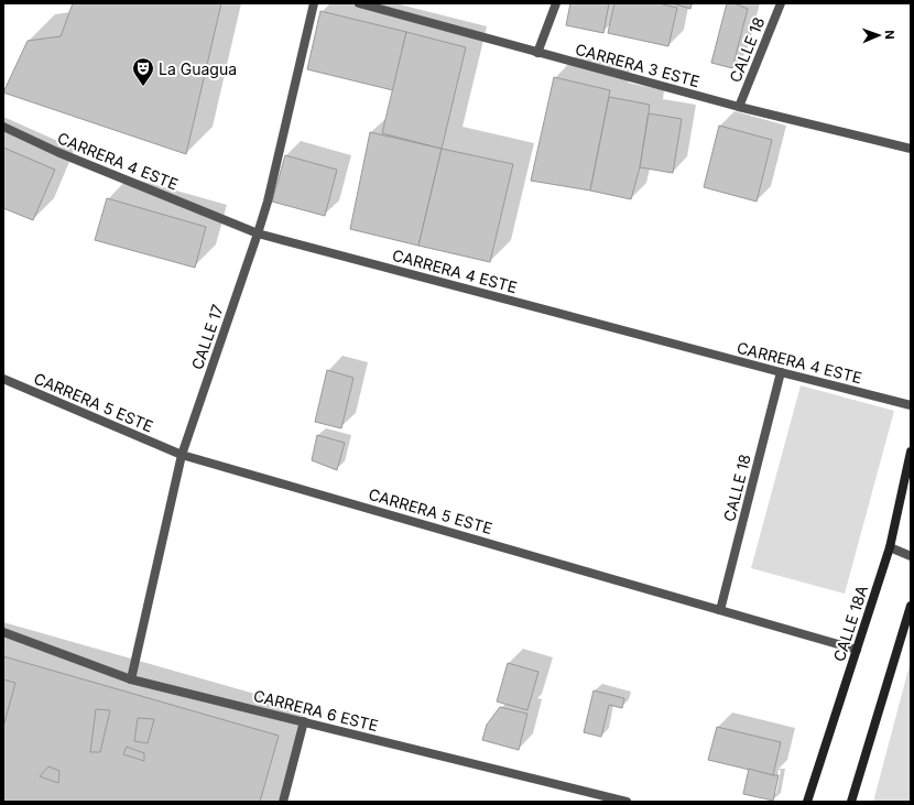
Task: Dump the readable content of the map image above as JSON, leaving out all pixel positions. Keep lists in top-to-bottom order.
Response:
{
  "streets": {
    "main road": ["CALLE 18A"],
    "street": [
      "CALLE 18",
      "CARRERA 3 ESTE",
      "CARRERA 4 ESTE",
      "CALLE 17",
      "CARRERA 5 ESTE",
      "CARRERA 6 ESTE"
    ]
  },
  "crossings": [
    ["CALLE 18", "CARRERA 3 ESTE"],
    ["CALLE 18", "CARRERA 4 ESTE"],
    ["CALLE 18", "CARRERA 5 ESTE"],
    ["CARRERA 4 ESTE", "CALLE 17"],
    ["CALLE 17", "CARRERA 5 ESTE"],
    ["CALLE 17", "CARRERA 6 ESTE"],
    ["CARRERA 5 ESTE", "CALLE 18A"]
  ],
  "places": {
    "theatre": ["La Guagua"]
  },
  "north": "right"
}
